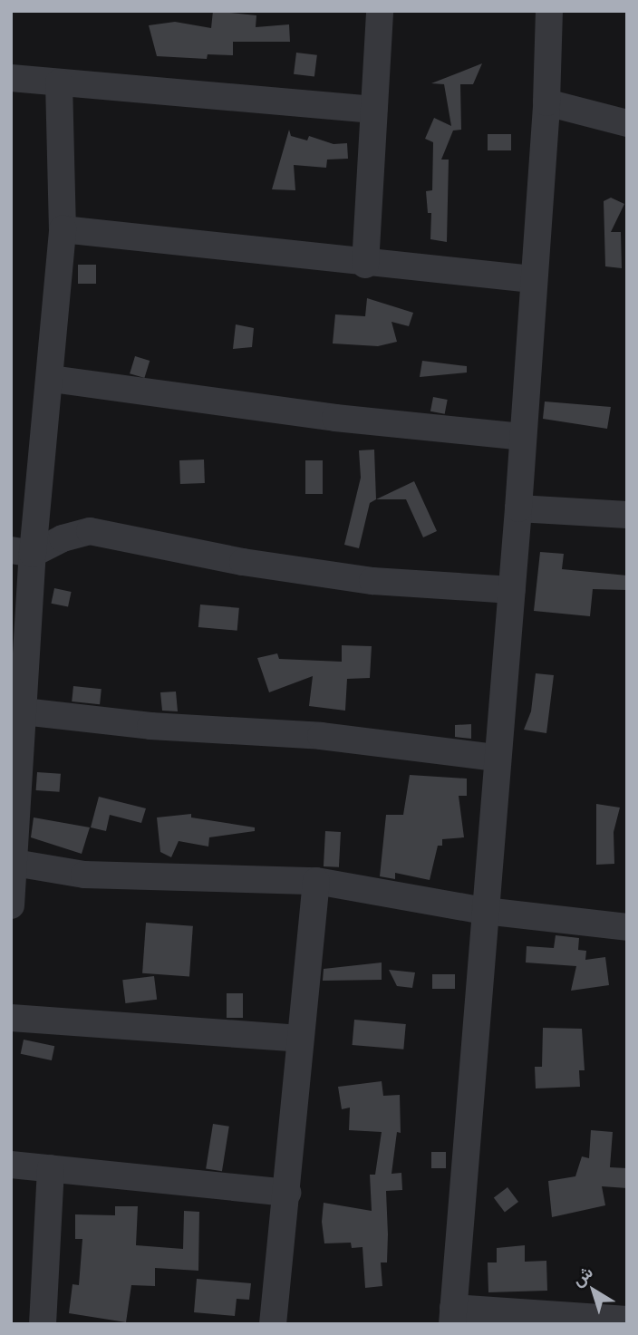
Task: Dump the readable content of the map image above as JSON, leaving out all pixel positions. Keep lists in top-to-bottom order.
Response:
{
  "north": "top left"
}
